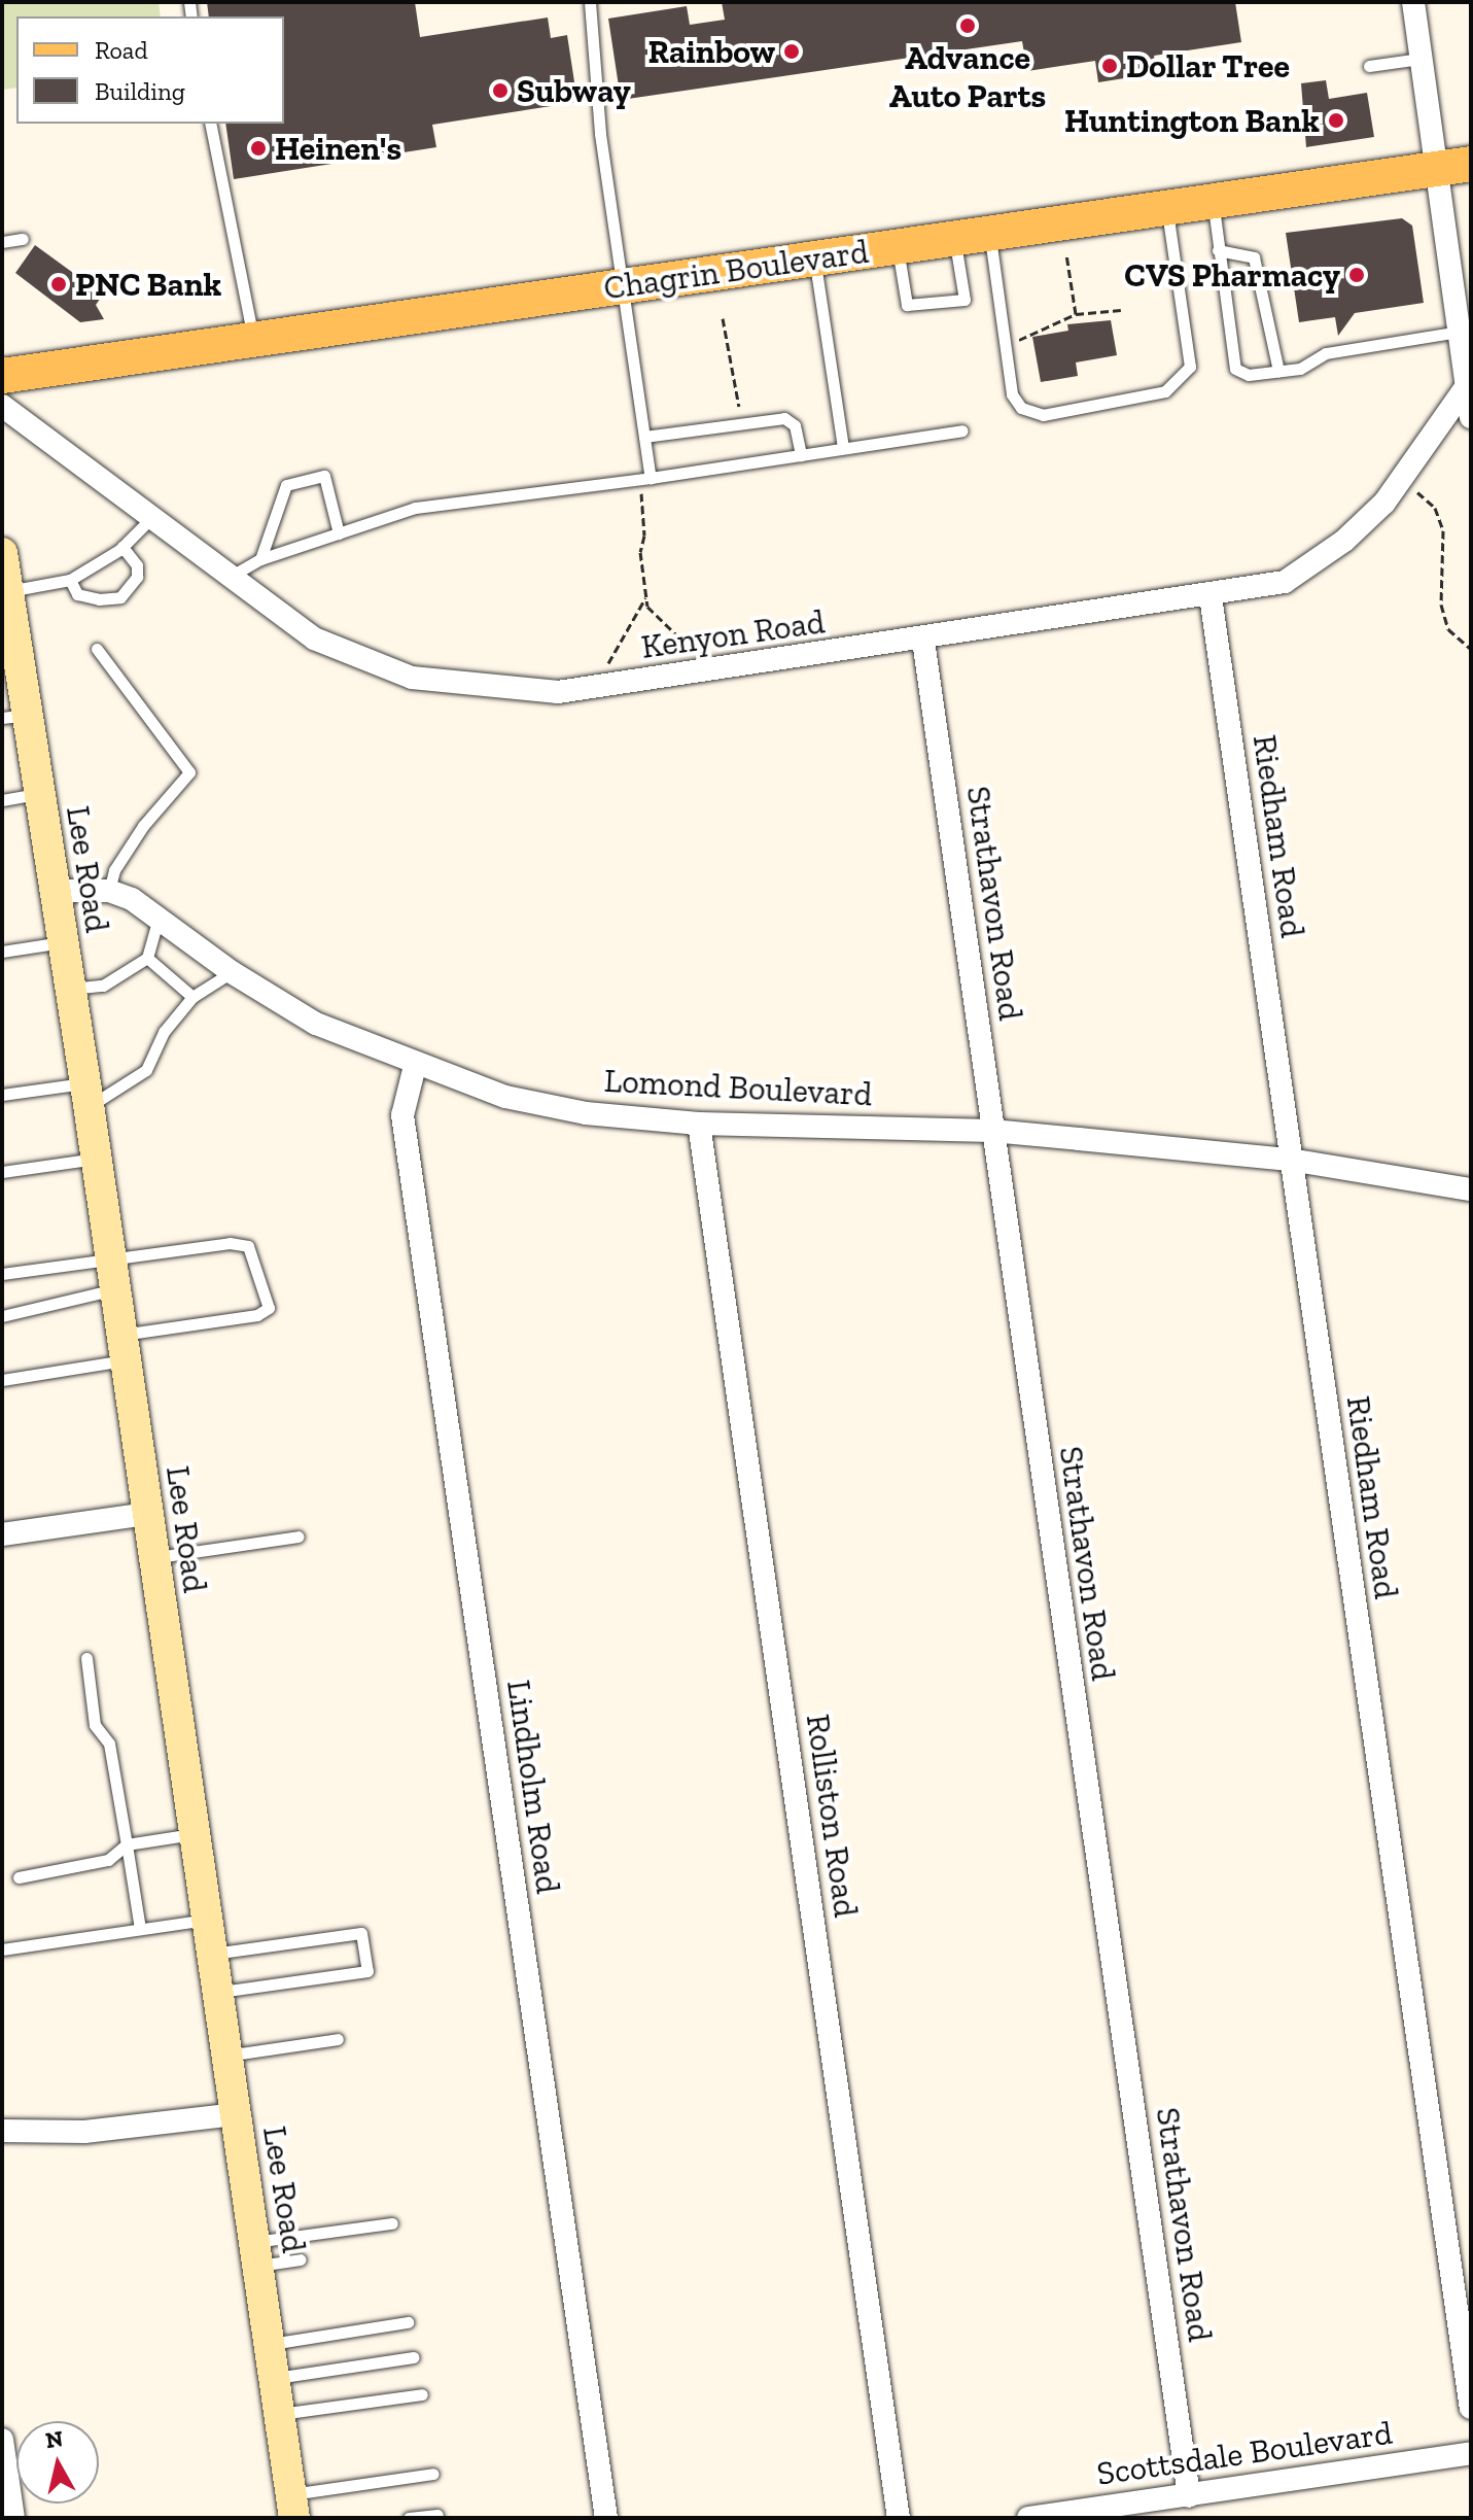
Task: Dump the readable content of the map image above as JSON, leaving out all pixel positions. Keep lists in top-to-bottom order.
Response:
{
  "streets": {
    "main road": ["Chagrin Boulevard", "Lee Road"],
    "street": [
      "Kenyon Road",
      "Riedham Road",
      "Strathavon Road",
      "Lomond Boulevard",
      "Lindholm Road",
      "Rolliston Road",
      "Scottsdale Boulevard"
    ]
  },
  "crossings": [
    ["Kenyon Road", "Riedham Road"],
    ["Kenyon Road", "Strathavon Road"],
    ["Riedham Road", "Lomond Boulevard"],
    ["Lee Road", "Lomond Boulevard"],
    ["Strathavon Road", "Lomond Boulevard"],
    ["Strathavon Road", "Scottsdale Boulevard"],
    ["Lomond Boulevard", "Lindholm Road"],
    ["Lomond Boulevard", "Rolliston Road"]
  ],
  "places": [
    "Advance Auto Parts",
    "Rainbow",
    "Dollar Tree",
    "Subway",
    "Huntington Bank",
    "Heinen's",
    "CVS Pharmacy",
    "PNC Bank"
  ],
  "legend": ["Road", "Building"],
  "north": "top"
}
